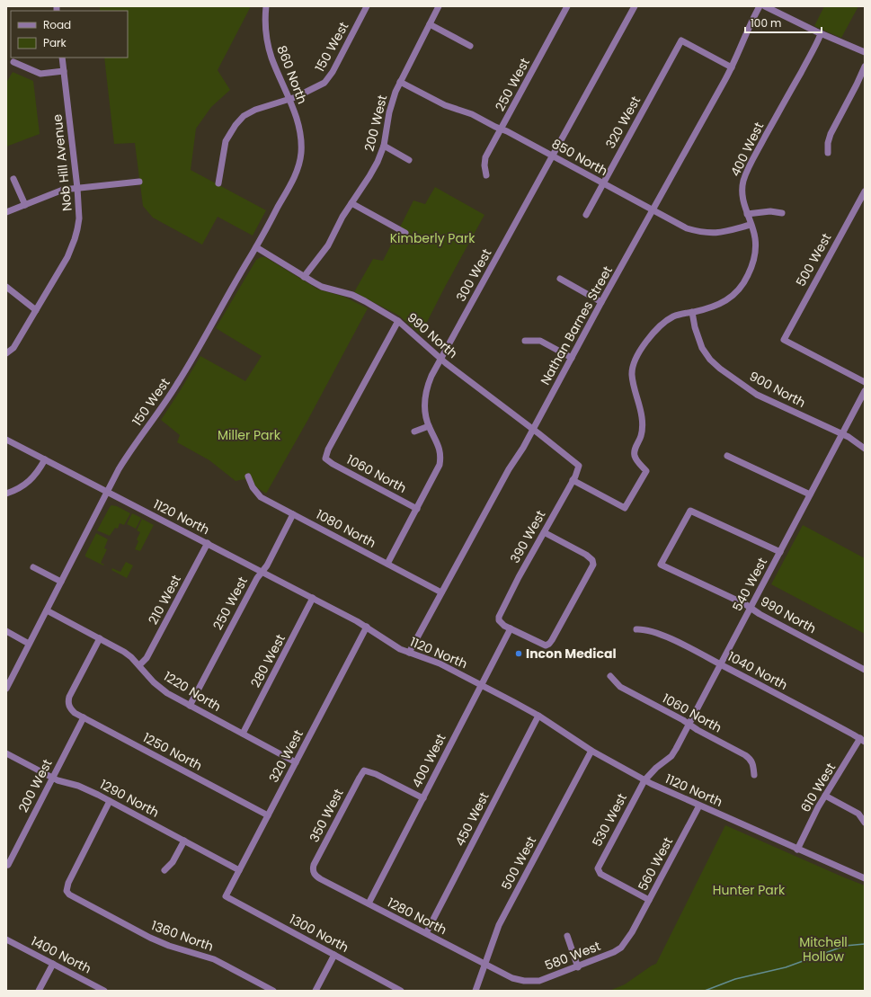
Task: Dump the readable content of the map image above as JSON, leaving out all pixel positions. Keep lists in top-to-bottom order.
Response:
{
  "streets": {
    "street": [
      "150 West",
      "860 North",
      "250 West",
      "320 West",
      "200 West",
      "400 West",
      "850 North",
      "Nob Hill Avenue",
      "500 West",
      "300 West",
      "Nathan Barnes Street",
      "990 North",
      "900 North",
      "1060 North",
      "1120 North",
      "1080 North",
      "390 West",
      "540 West",
      "210 West",
      "280 West",
      "1040 North",
      "1220 North",
      "1250 North",
      "610 West",
      "1290 North",
      "350 West",
      "450 West",
      "530 West",
      "560 West",
      "1280 North",
      "1300 North",
      "1360 North",
      "1400 North",
      "580 West"
    ]
  },
  "crossings": [
    ["150 West", "860 North"],
    ["150 West", "990 North"],
    ["150 West", "1120 North"],
    ["150 West", "1220 North"],
    ["250 West", "850 North"],
    ["250 West", "1120 North"],
    ["250 West", "1080 North"],
    ["250 West", "1220 North"],
    ["320 West", "850 North"],
    ["320 West", "Nathan Barnes Street"],
    ["320 West", "1120 North"],
    ["320 West", "1220 North"],
    ["320 West", "1250 North"],
    ["320 West", "1290 North"],
    ["320 West", "1300 North"],
    ["200 West", "850 North"],
    ["200 West", "990 North"],
    ["200 West", "1250 North"],
    ["200 West", "1290 North"],
    ["400 West", "850 North"],
    ["400 West", "900 North"],
    ["400 West", "1120 North"],
    ["400 West", "390 West"],
    ["400 West", "350 West"],
    ["400 West", "1280 North"],
    ["850 North", "300 West"],
    ["850 North", "Nathan Barnes Street"],
    ["500 West", "1120 North"],
    ["500 West", "1280 North"],
    ["300 West", "990 North"],
    ["300 West", "1060 North"],
    ["300 West", "1080 North"],
    ["Nathan Barnes Street", "990 North"],
    ["Nathan Barnes Street", "1120 North"],
    ["Nathan Barnes Street", "1080 North"],
    ["990 North", "1060 North"],
    ["990 North", "390 West"],
    ["990 North", "540 West"],
    ["900 North", "540 West"],
    ["1060 North", "540 West"],
    ["1120 North", "540 West"],
    ["1120 North", "210 West"],
    ["1120 North", "280 West"],
    ["1120 North", "610 West"],
    ["1120 North", "450 West"],
    ["1120 North", "530 West"],
    ["1120 North", "560 West"],
    ["540 West", "1040 North"],
    ["540 West", "530 West"],
    ["210 West", "1220 North"],
    ["280 West", "1220 North"],
    ["1040 North", "610 West"],
    ["1220 North", "1250 North"],
    ["1290 North", "1360 North"],
    ["350 West", "1280 North"],
    ["450 West", "1280 North"],
    ["530 West", "560 West"],
    ["560 West", "580 West"],
    ["1280 North", "580 West"]
  ],
  "parks": [
    "Kimberly Park",
    "Miller Park",
    "Hunter Park",
    "Mitchell Hollow"
  ],
  "places": ["Incon Medical"],
  "legend": ["Road", "Park"],
  "scale_bar": "100 m"
}
